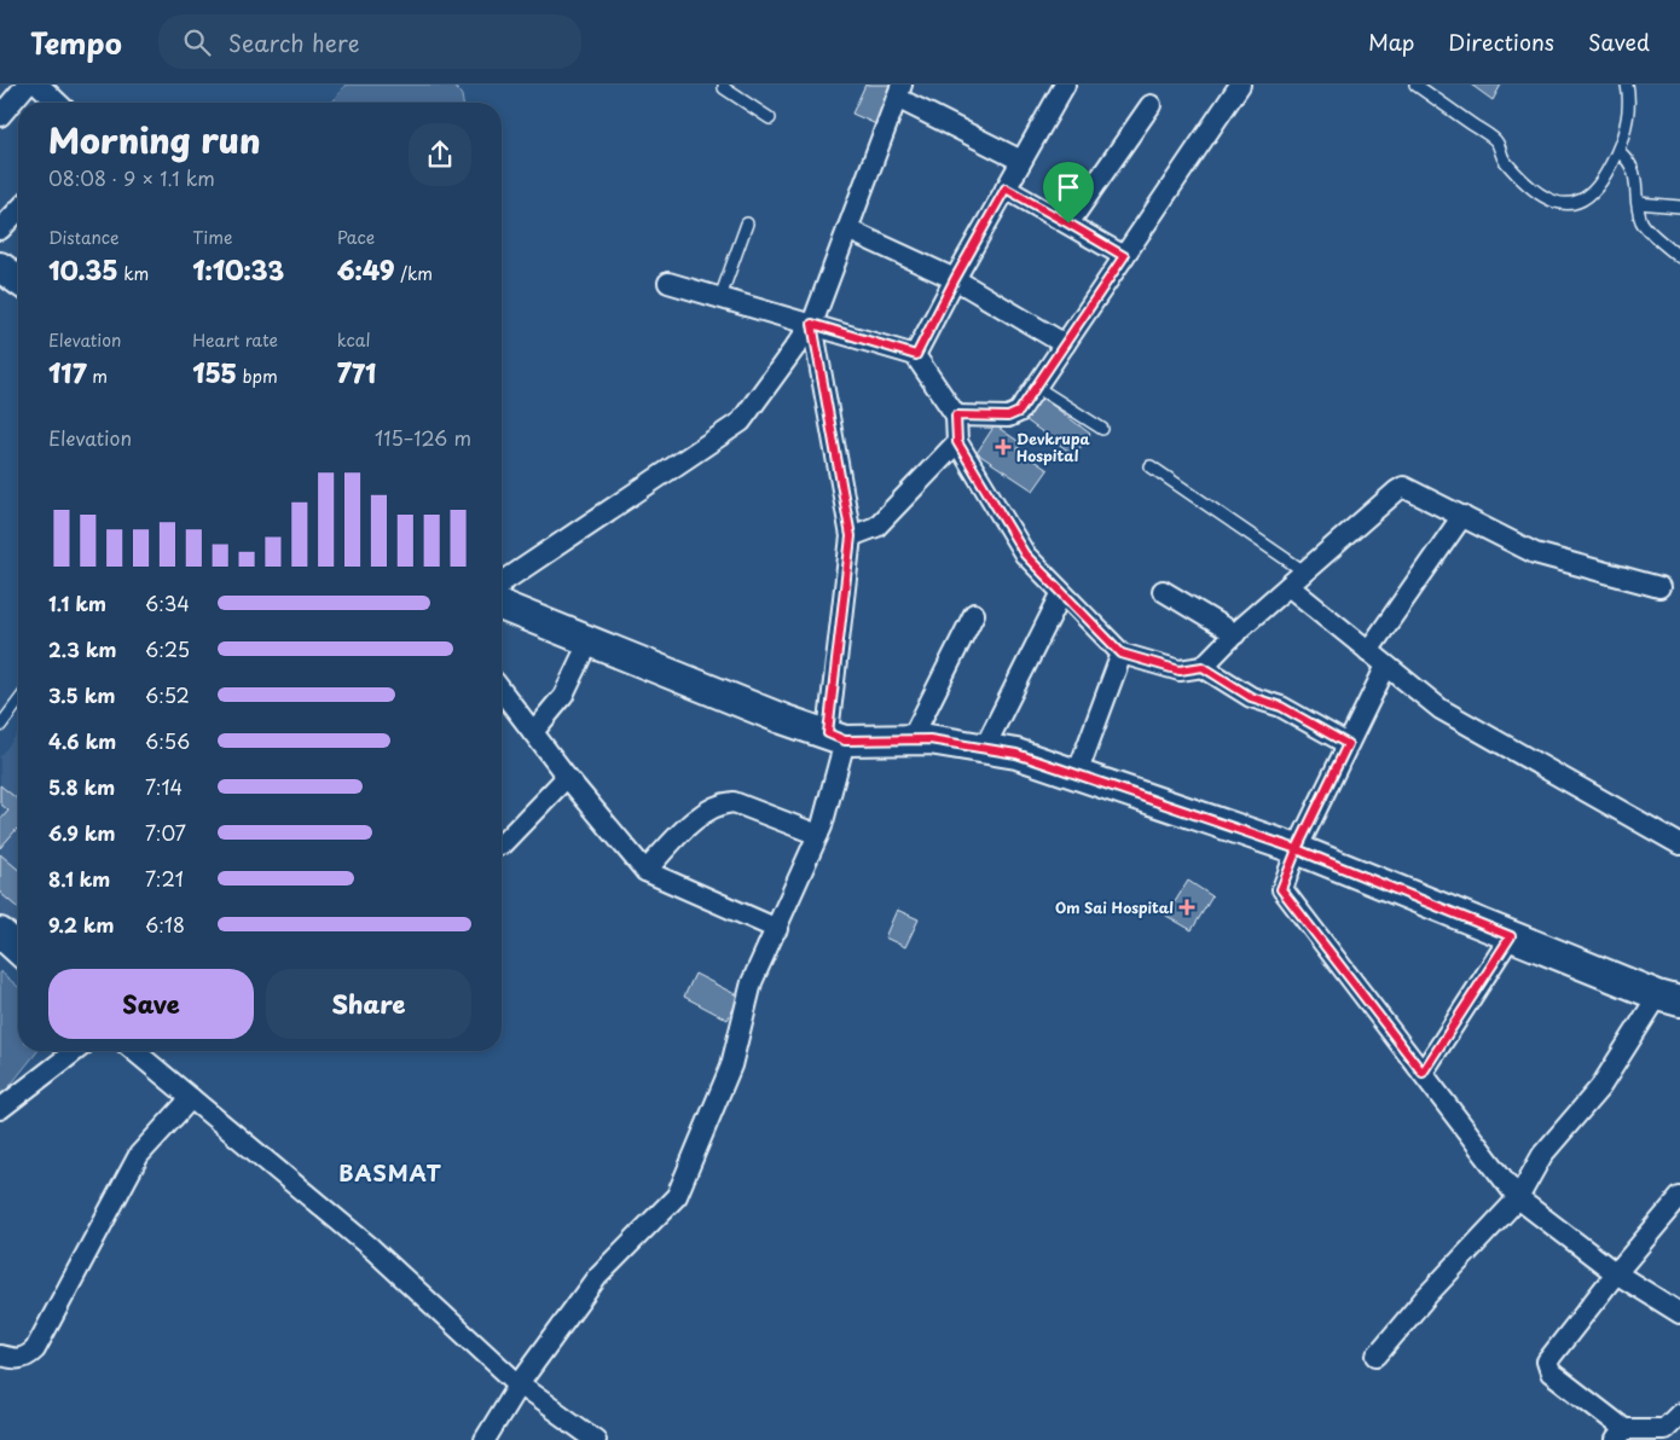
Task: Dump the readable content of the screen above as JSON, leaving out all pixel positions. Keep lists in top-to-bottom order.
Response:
{
  "districts": ["BASMAT"],
  "places": {
    "health": ["Devkrupa Hospital", "Om Sai Hospital"]
  },
  "page": {
    "header": "Tempo",
    "search": "Search here",
    "nav": ["Map", "Directions", "Saved"],
    "heading": ["Morning run", "08:08 · 9 × 1.1 km"],
    "stats": [
      ["Distance", "10.35 km"],
      ["Time", "1:10:33"],
      ["Pace", "6:49 /km"],
      ["Elevation", "117 m"],
      ["Heart rate", "155 bpm"],
      ["kcal", "771"]
    ],
    "chart": ["Elevation", "115–126 m"],
    "list": [
      {
        "name": "1.1 km",
        "note": "6:34"
      },
      {
        "name": "2.3 km",
        "note": "6:25"
      },
      {
        "name": "3.5 km",
        "note": "6:52"
      },
      {
        "name": "4.6 km",
        "note": "6:56"
      },
      {
        "name": "5.8 km",
        "note": "7:14"
      },
      {
        "name": "6.9 km",
        "note": "7:07"
      },
      {
        "name": "8.1 km",
        "note": "7:21"
      },
      {
        "name": "9.2 km",
        "note": "6:18"
      }
    ],
    "buttons": ["Save", "Share"]
  }
}
